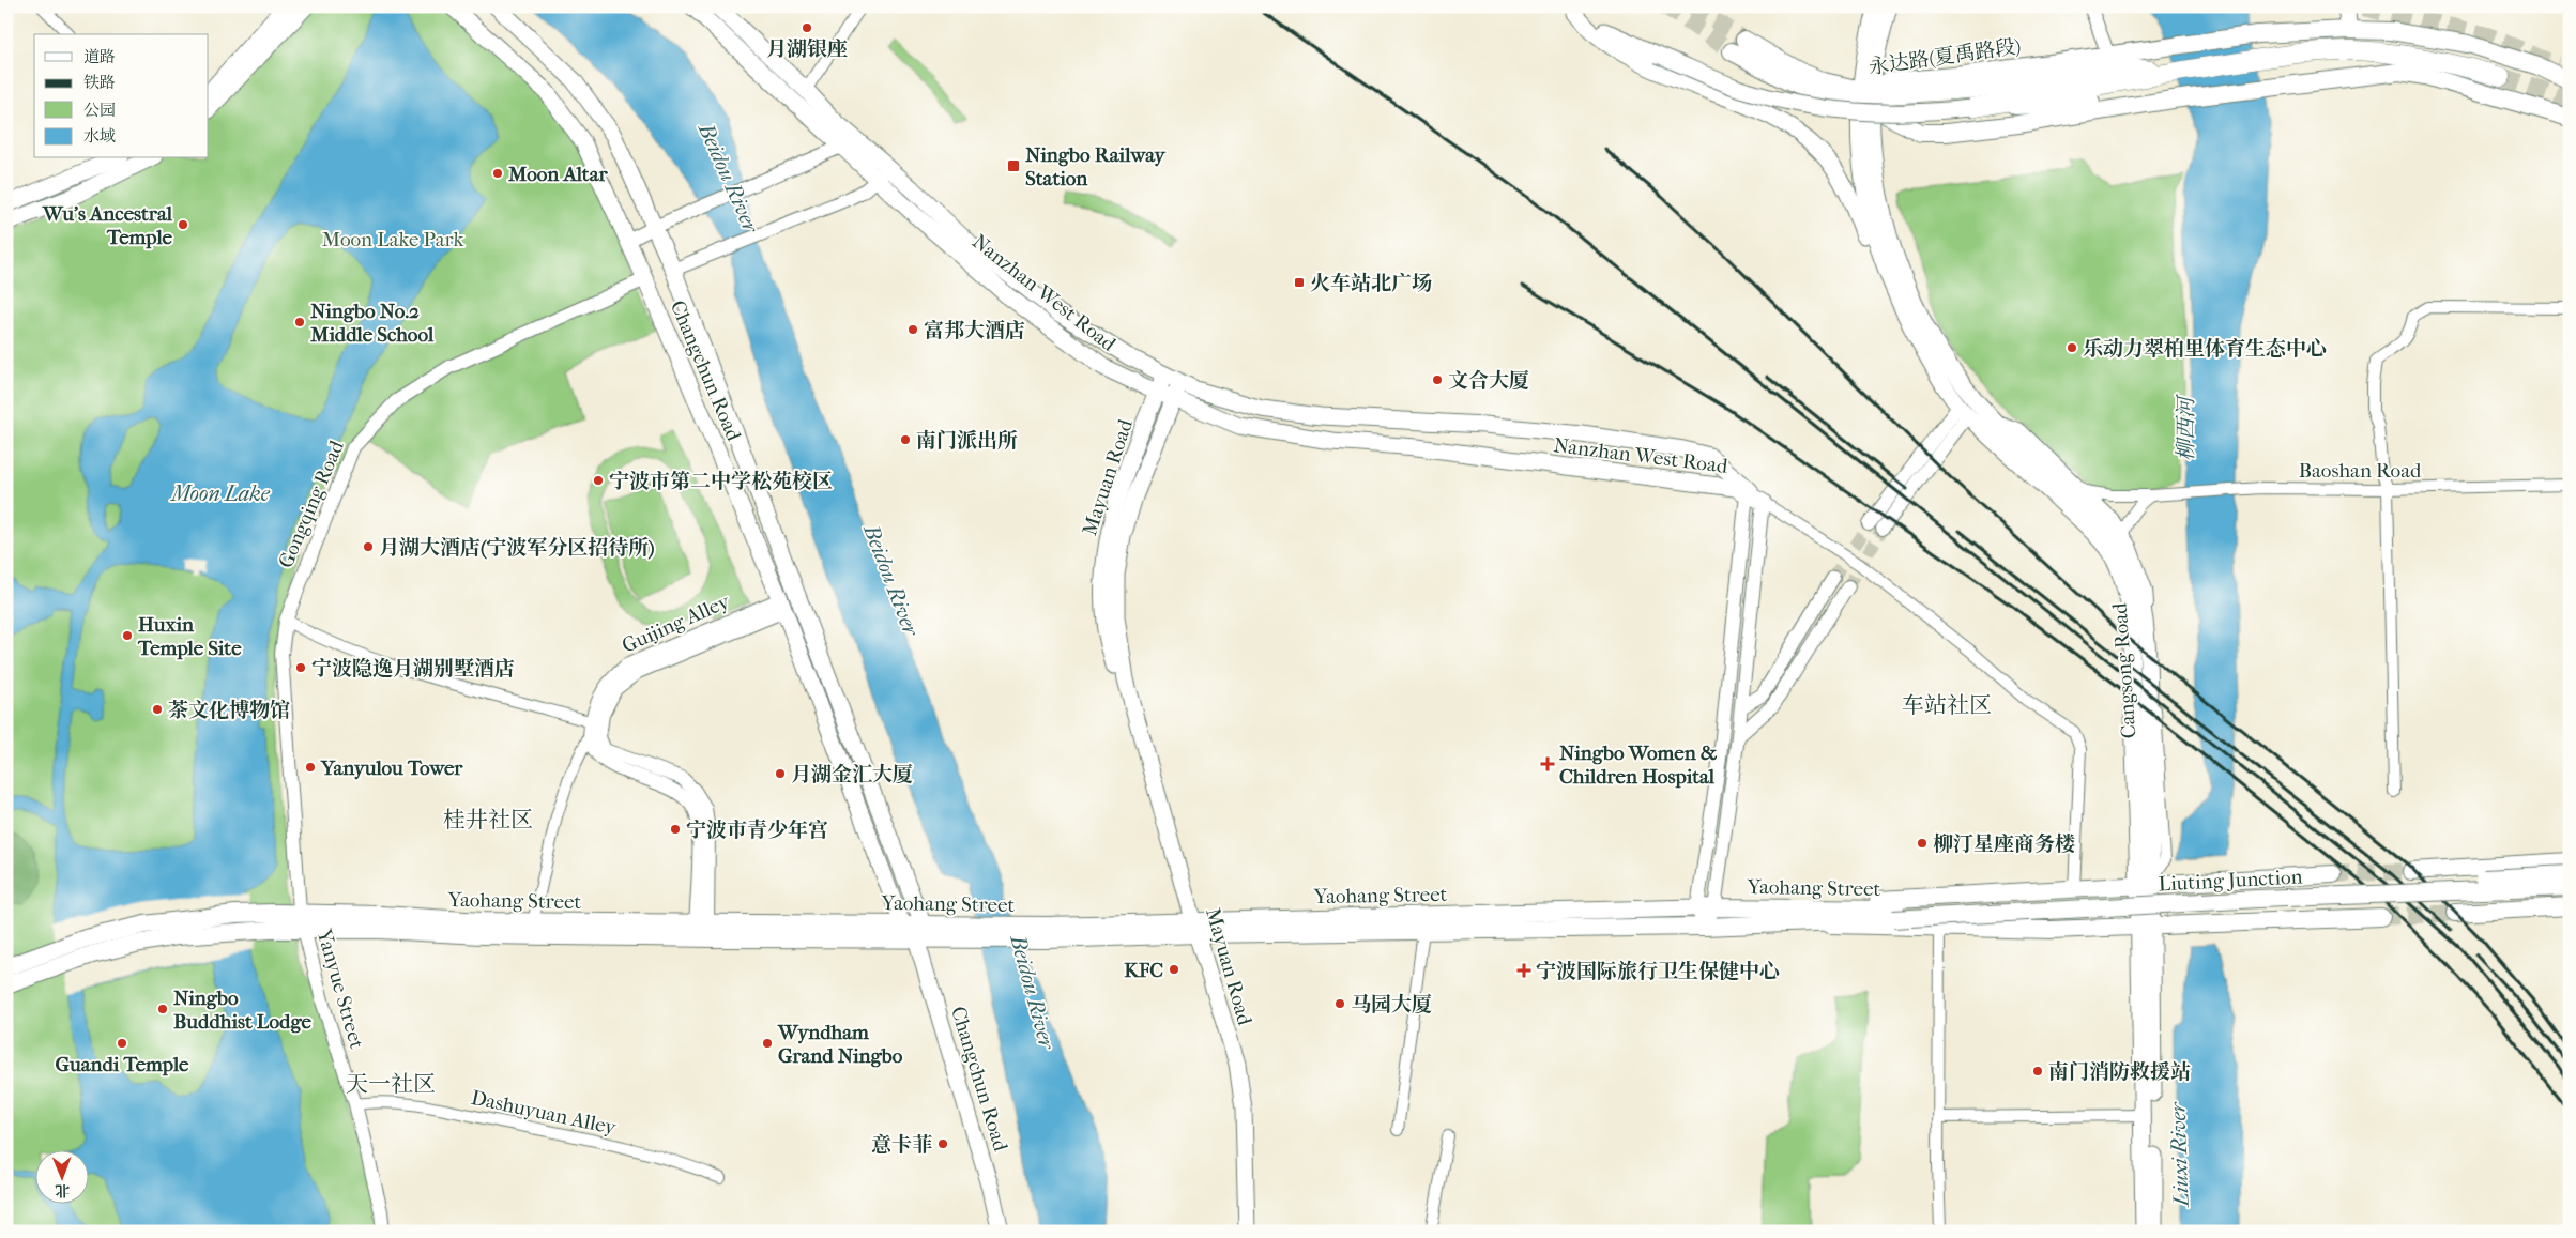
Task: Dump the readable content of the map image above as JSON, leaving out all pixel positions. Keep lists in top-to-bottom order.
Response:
{
  "streets": {
    "main road": [
      "永达路(夏禹路段)",
      "Nanzhan West Road",
      "Changchun Road",
      "Mayuan Road",
      "Cangsong Road",
      "Liuting Junction",
      "Yaohang Street"
    ],
    "street": [
      "Baoshan Road",
      "Gongqing Road",
      "Guijing Alley",
      "Yanyue Street",
      "Dashuyuan Alley"
    ]
  },
  "crossings": [
    ["永达路(夏禹路段)", "Cangsong Road"],
    ["Nanzhan West Road", "Mayuan Road"],
    ["Changchun Road", "Gongqing Road"],
    ["Changchun Road", "Guijing Alley"],
    ["Changchun Road", "Yaohang Street"],
    ["Mayuan Road", "Yaohang Street"],
    ["Gongqing Road", "Yaohang Street"],
    ["Gongqing Road", "Yanyue Street"],
    ["Guijing Alley", "Yaohang Street"],
    ["Liuting Junction", "Yaohang Street"],
    ["Yaohang Street", "Yanyue Street"],
    ["Yanyue Street", "Dashuyuan Alley"]
  ],
  "districts": ["车站社区", "桂井社区", "天一社区"],
  "water": [
    "Beidou River",
    "柳西河",
    "Moon Lake",
    "Liuxi River"
  ],
  "parks": ["Moon Lake Park"],
  "places": {
    "other": [
      "月湖银座",
      "Moon Altar",
      "Wu's Ancestral Temple",
      "Ningbo No.2 Middle School",
      "富邦大酒店",
      "乐动力翠柏里体育生态中心",
      "文合大厦",
      "南门派出所",
      "宁波市第二中学松苑校区",
      "月湖大酒店(宁波军分区招待所)",
      "Huxin Temple Site",
      "宁波隐逸月湖别墅酒店",
      "茶文化博物馆",
      "Yanyulou Tower",
      "月湖金汇大厦",
      "宁波市青少年宫",
      "柳汀星座商务楼",
      "KFC",
      "马园大厦",
      "Ningbo Buddhist Lodge",
      "Guandi Temple",
      "Wyndham Grand Ningbo",
      "南门消防救援站",
      "意卡菲"
    ],
    "transit": ["Ningbo Railway Station", "火车站北广场"],
    "health": ["Ningbo Women & Children Hospital", "宁波国际旅行卫生保健中心"]
  },
  "legend": [
    "道路",
    "铁路",
    "公园",
    "水域"
  ],
  "north": "bottom"
}
